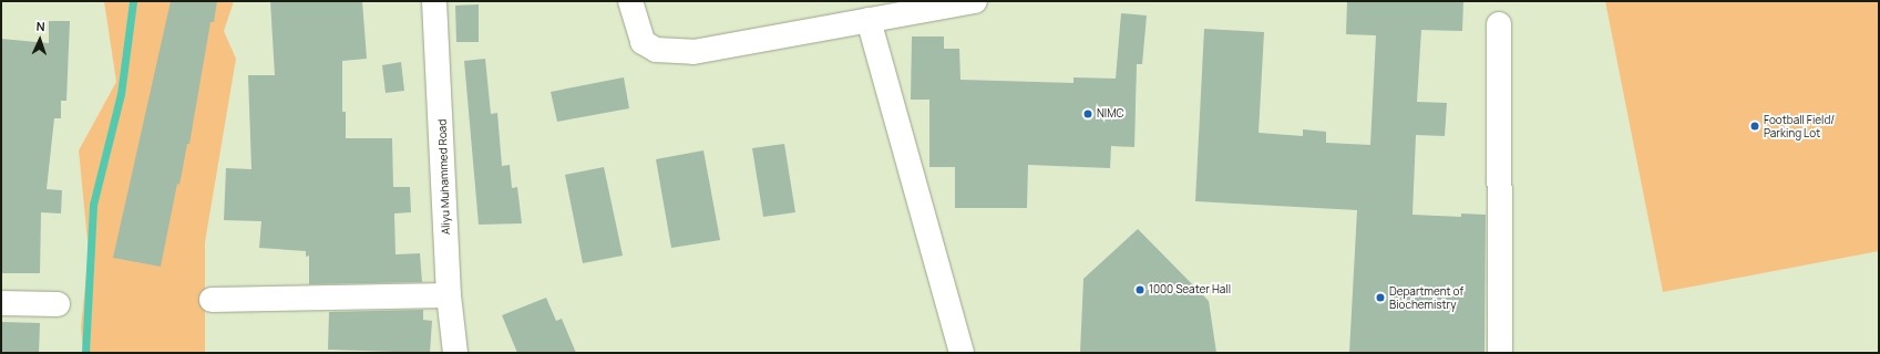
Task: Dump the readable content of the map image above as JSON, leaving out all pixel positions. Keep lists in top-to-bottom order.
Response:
{
  "streets": {
    "street": ["Aliyu Muhammed Road"]
  },
  "places": [
    "NIMC",
    "Football Field/ Parking Lot",
    "1000 Seater Hall",
    "Department of Biochemistry"
  ],
  "north": "top"
}
